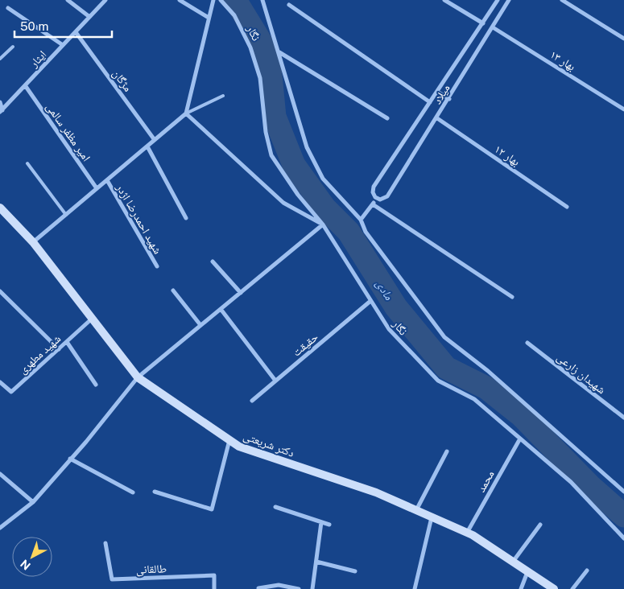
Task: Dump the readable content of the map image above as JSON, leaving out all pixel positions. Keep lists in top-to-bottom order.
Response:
{
  "streets": {
    "street": [
      "نگار",
      "ایثار",
      "بهار ۱۳",
      "مژگان",
      "میلاد",
      "امیر مظفر سالمی",
      "بهار ۱۲",
      "شهید احمدرضا اژدر",
      "حقیقت",
      "شهید مطهری",
      "شهیدان زارعی",
      "دکتر شریعتی",
      "محمد",
      "طالقانی"
    ]
  },
  "crossings": [
    ["نگار", "حقیقت"],
    ["نگار", "محمد"],
    ["ایثار", "مژگان"],
    ["ایثار", "امیر مظفر سالمی"],
    ["بهار ۱۳", "میلاد"],
    ["میلاد", "بهار ۱۲"],
    ["شهید مطهری", "دکتر شریعتی"],
    ["دکتر شریعتی", "محمد"]
  ],
  "water": ["مادی"],
  "scale_bar": "50 m",
  "north": "bottom left"
}
